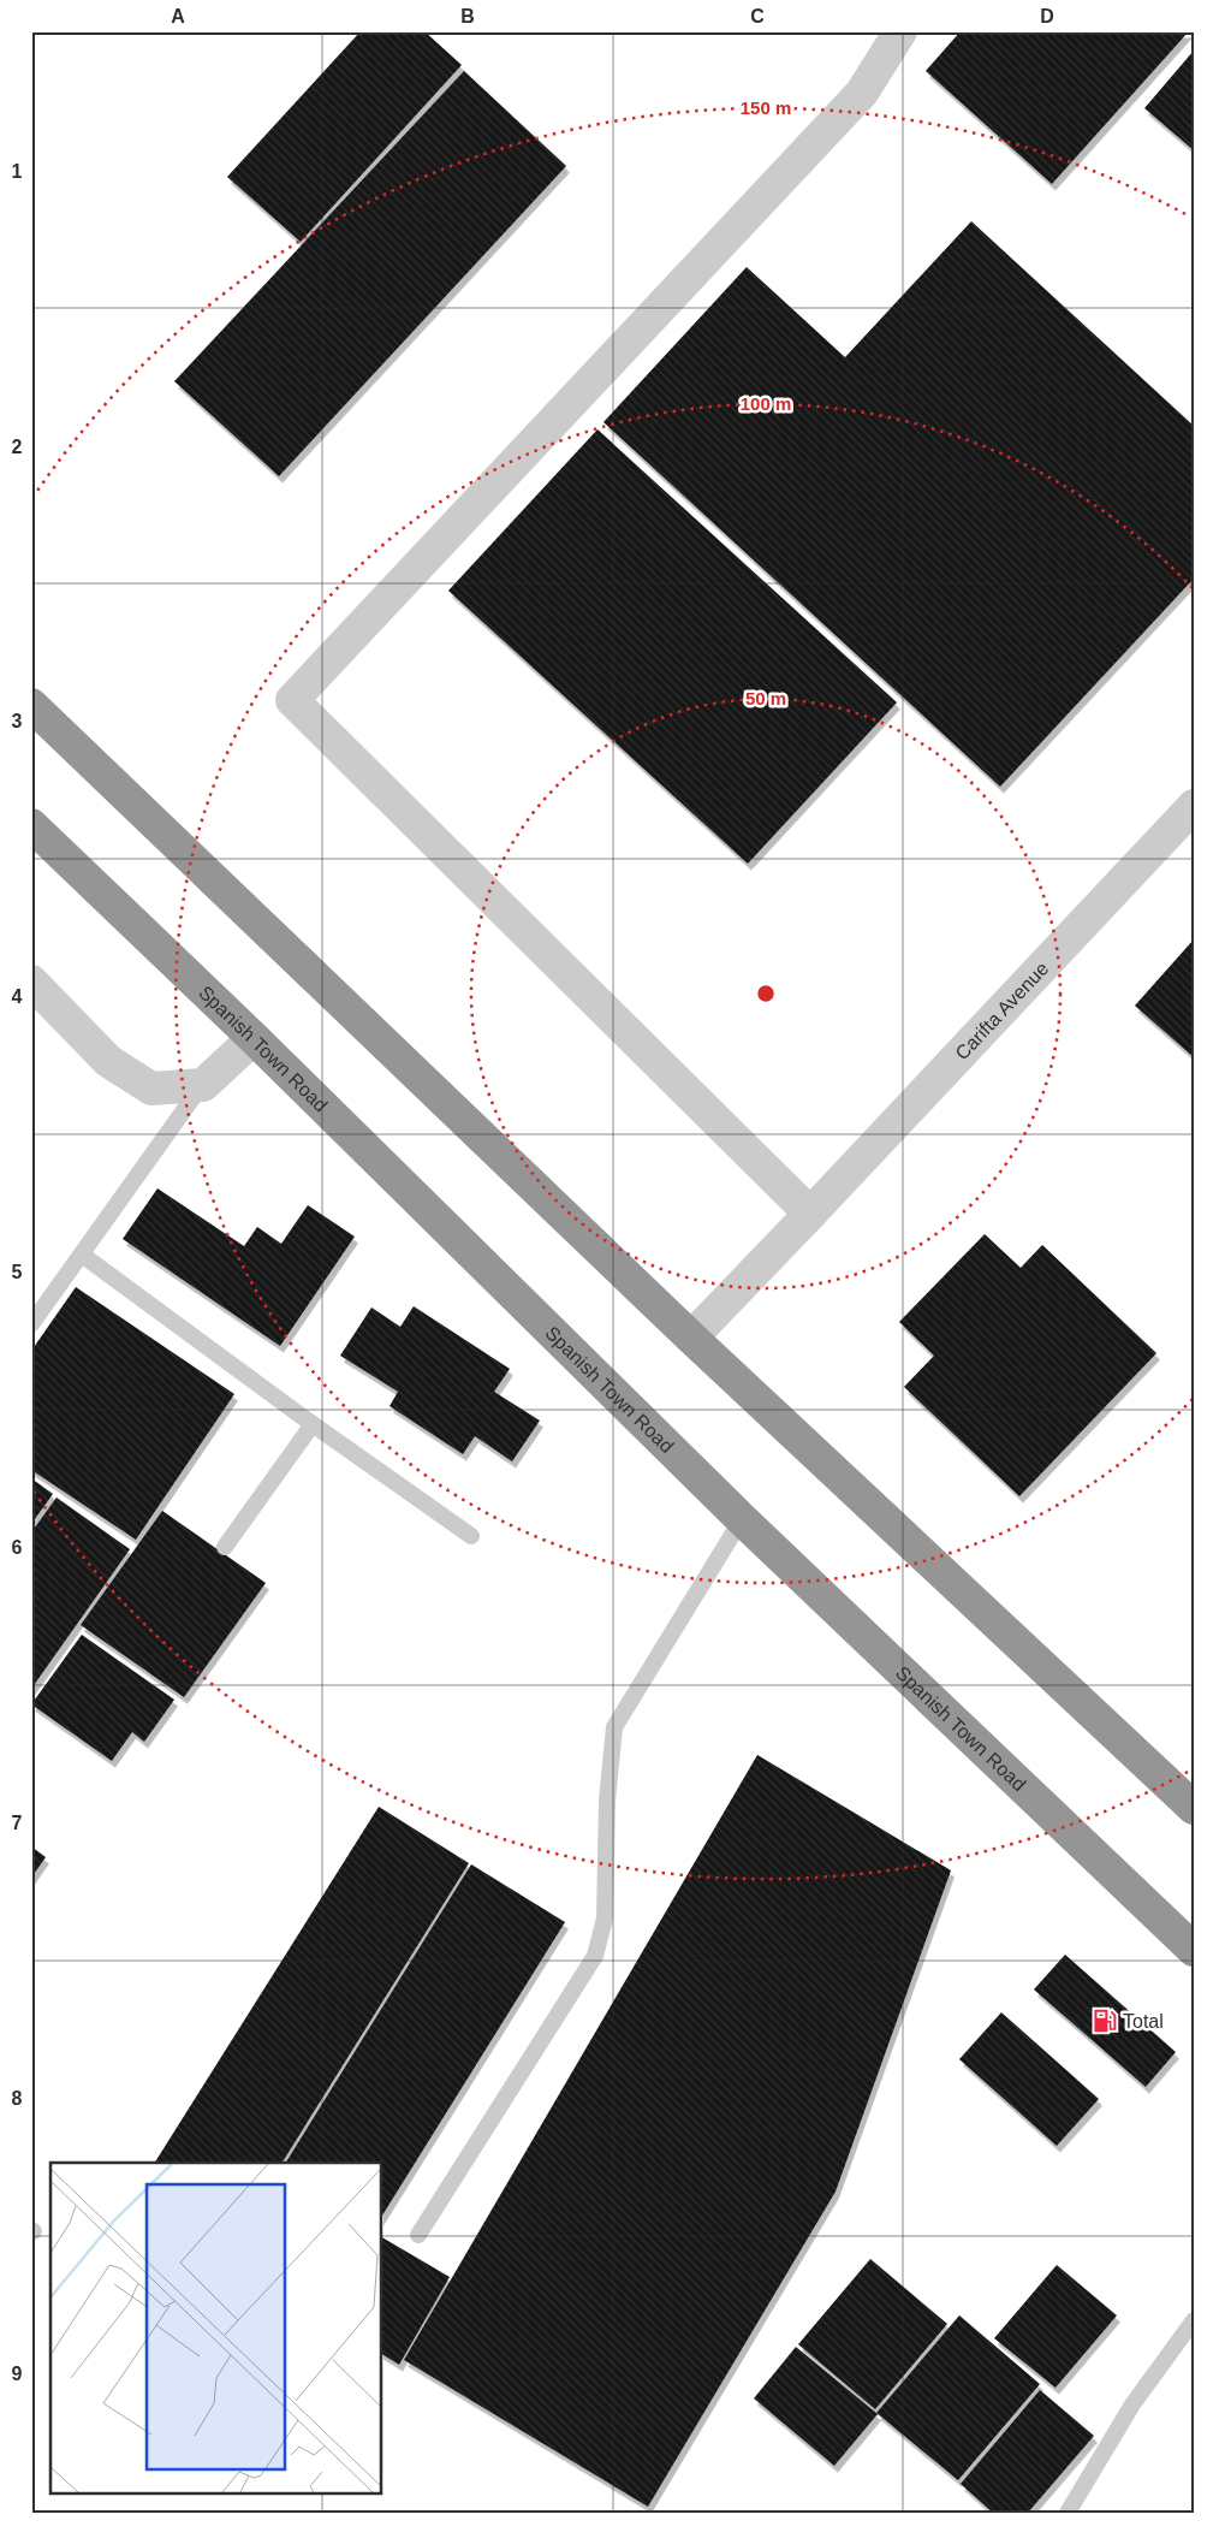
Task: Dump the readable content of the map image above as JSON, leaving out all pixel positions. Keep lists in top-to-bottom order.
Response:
{
  "streets": {
    "highway": ["Spanish Town Road"],
    "street": ["Carifta Avenue"]
  },
  "places": {
    "fuel station": ["Total"]
  },
  "grid": {
    "columns": [
      "A",
      "B",
      "C",
      "D"
    ],
    "rows": [
      "1",
      "2",
      "3",
      "4",
      "5",
      "6",
      "7",
      "8",
      "9"
    ]
  },
  "rings": ["150 m", "100 m", "50 m"]
}
